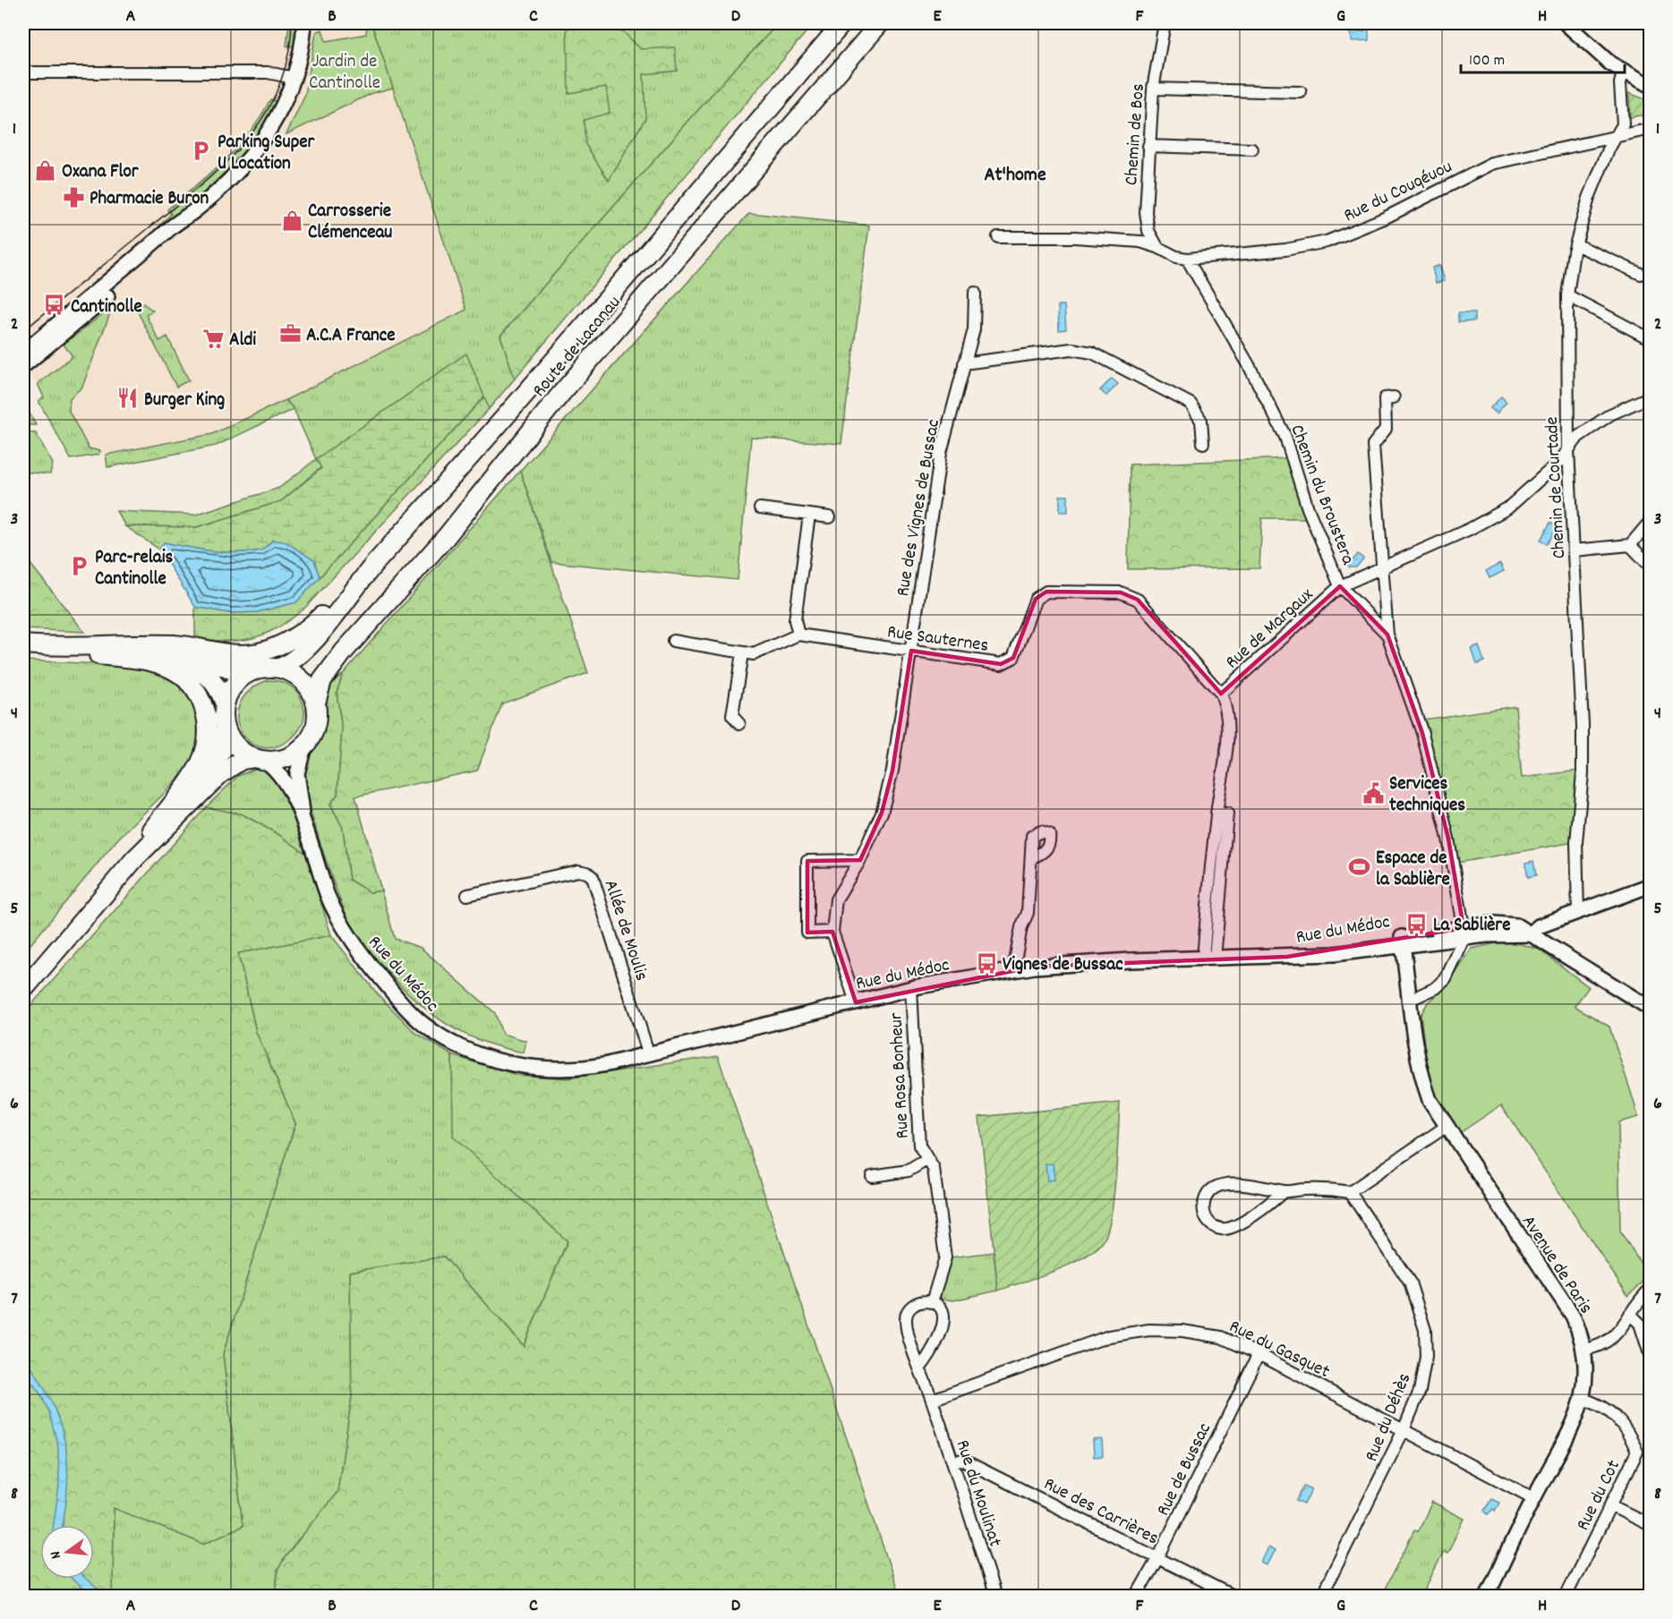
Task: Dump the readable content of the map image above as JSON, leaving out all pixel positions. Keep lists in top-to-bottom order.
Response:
{
  "streets": {
    "main road": ["Route de Lacanau"],
    "street": [
      "Chemin de Bos",
      "Rue du Couqéuou",
      "Chemin de Courtade",
      "Chemin du Broustera",
      "Rue des Vignes de Bussac",
      "Rue de Margaux",
      "Rue Sauternes",
      "Rue du Médoc",
      "Allée de Moulis",
      "Rue Rosa Bonheur",
      "Avenue de Paris",
      "Rue du Gasquet",
      "Rue du Déhès",
      "Rue de Bussac",
      "Rue du Moulinat",
      "Rue du Cot",
      "Rue des Carrières"
    ]
  },
  "crossings": [
    ["Chemin de Bos", "Rue du Couqéuou"],
    ["Rue du Couqéuou", "Chemin de Courtade"],
    ["Rue du Couqéuou", "Chemin du Broustera"],
    ["Route de Lacanau", "Rue du Médoc"],
    ["Chemin de Courtade", "Rue de Margaux"],
    ["Chemin du Broustera", "Rue de Margaux"],
    ["Chemin du Broustera", "Rue du Médoc"],
    ["Rue des Vignes de Bussac", "Rue Sauternes"],
    ["Rue des Vignes de Bussac", "Rue du Médoc"],
    ["Rue de Margaux", "Rue Sauternes"],
    ["Rue Sauternes", "Rue du Médoc"],
    ["Rue du Médoc", "Allée de Moulis"],
    ["Rue du Médoc", "Rue Rosa Bonheur"],
    ["Rue du Médoc", "Avenue de Paris"],
    ["Rue Rosa Bonheur", "Rue du Moulinat"],
    ["Avenue de Paris", "Rue du Gasquet"],
    ["Avenue de Paris", "Rue du Cot"],
    ["Rue du Gasquet", "Rue du Déhès"],
    ["Rue du Gasquet", "Rue de Bussac"],
    ["Rue du Gasquet", "Rue du Moulinat"],
    ["Rue de Bussac", "Rue des Carrières"],
    ["Rue du Moulinat", "Rue des Carrières"]
  ],
  "districts": ["At'home"],
  "parks": ["Jardin de Cantinolle"],
  "places": {
    "parking": ["Parking Super U Location", "Parc-relais Cantinolle"],
    "shop": ["Oxana Flor", "Carrosserie Clémenceau"],
    "pharmacy": ["Pharmacie Buron"],
    "bus stop": ["Cantinolle", "La Sablière", "Vignes de Bussac"],
    "office": ["A.C.A France"],
    "supermarket": ["Aldi"],
    "restaurant": ["Burger King"],
    "public building": ["Services techniques"],
    "sports": ["Espace de la Sablière"]
  },
  "scale_bar": "100 m",
  "north": "left",
  "grid": {
    "columns": [
      "A",
      "B",
      "C",
      "D",
      "E",
      "F",
      "G",
      "H"
    ],
    "rows": [
      "1",
      "2",
      "3",
      "4",
      "5",
      "6",
      "7",
      "8"
    ]
  }
}
